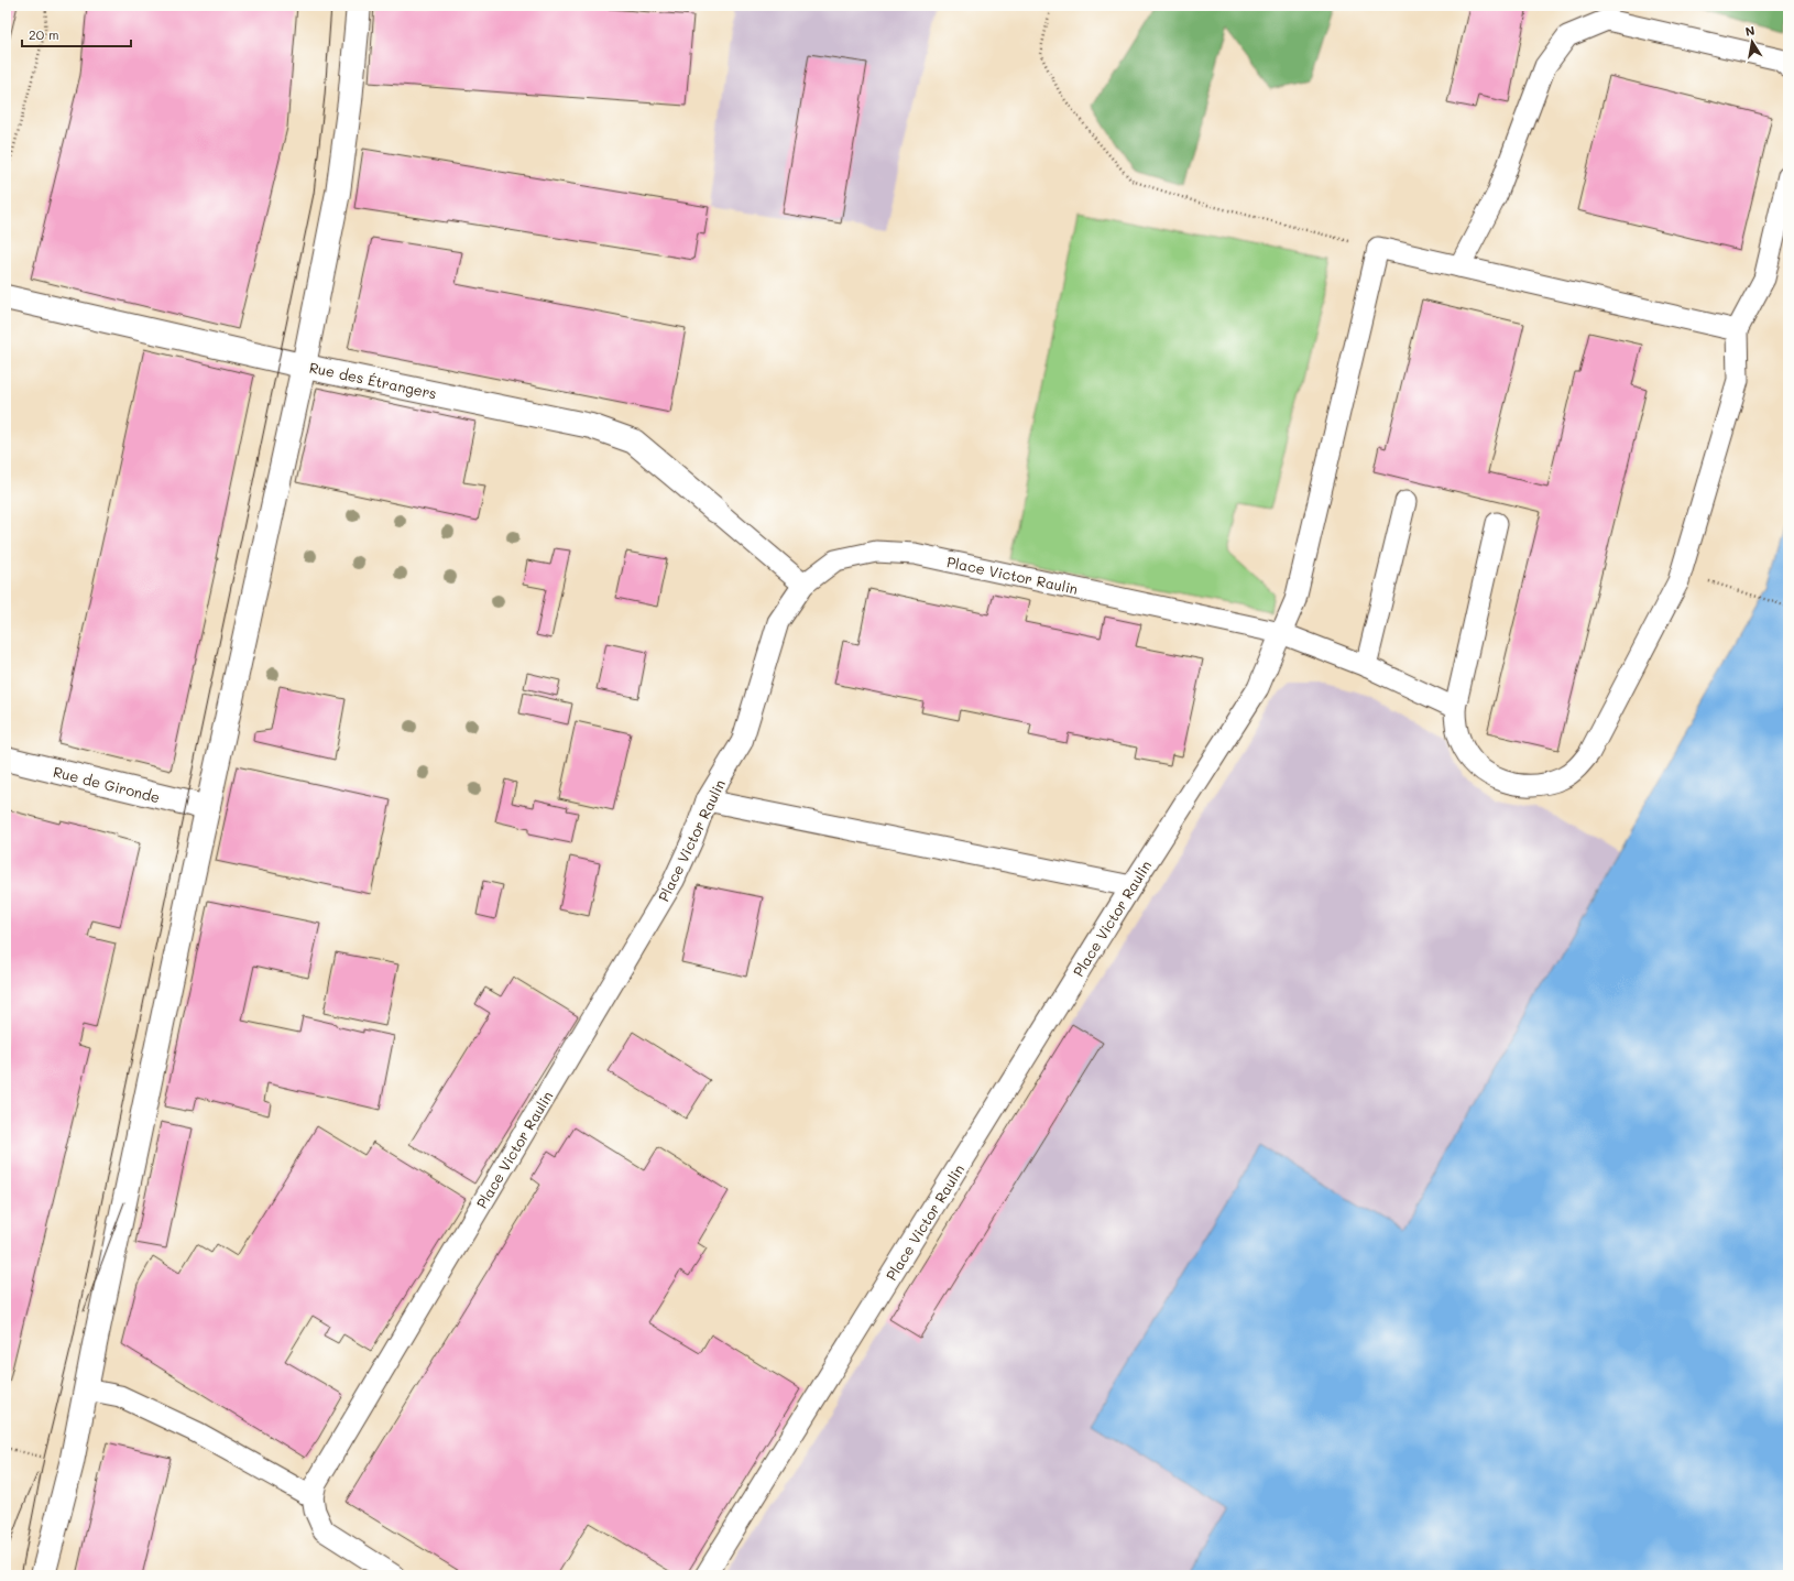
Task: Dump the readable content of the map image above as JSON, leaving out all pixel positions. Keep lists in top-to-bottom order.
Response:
{
  "streets": {
    "street": ["Rue des Étrangers", "Rue de Gironde"],
    "lane": ["Place Victor Raulin"]
  },
  "scale_bar": "20 m",
  "north": "top"
}
